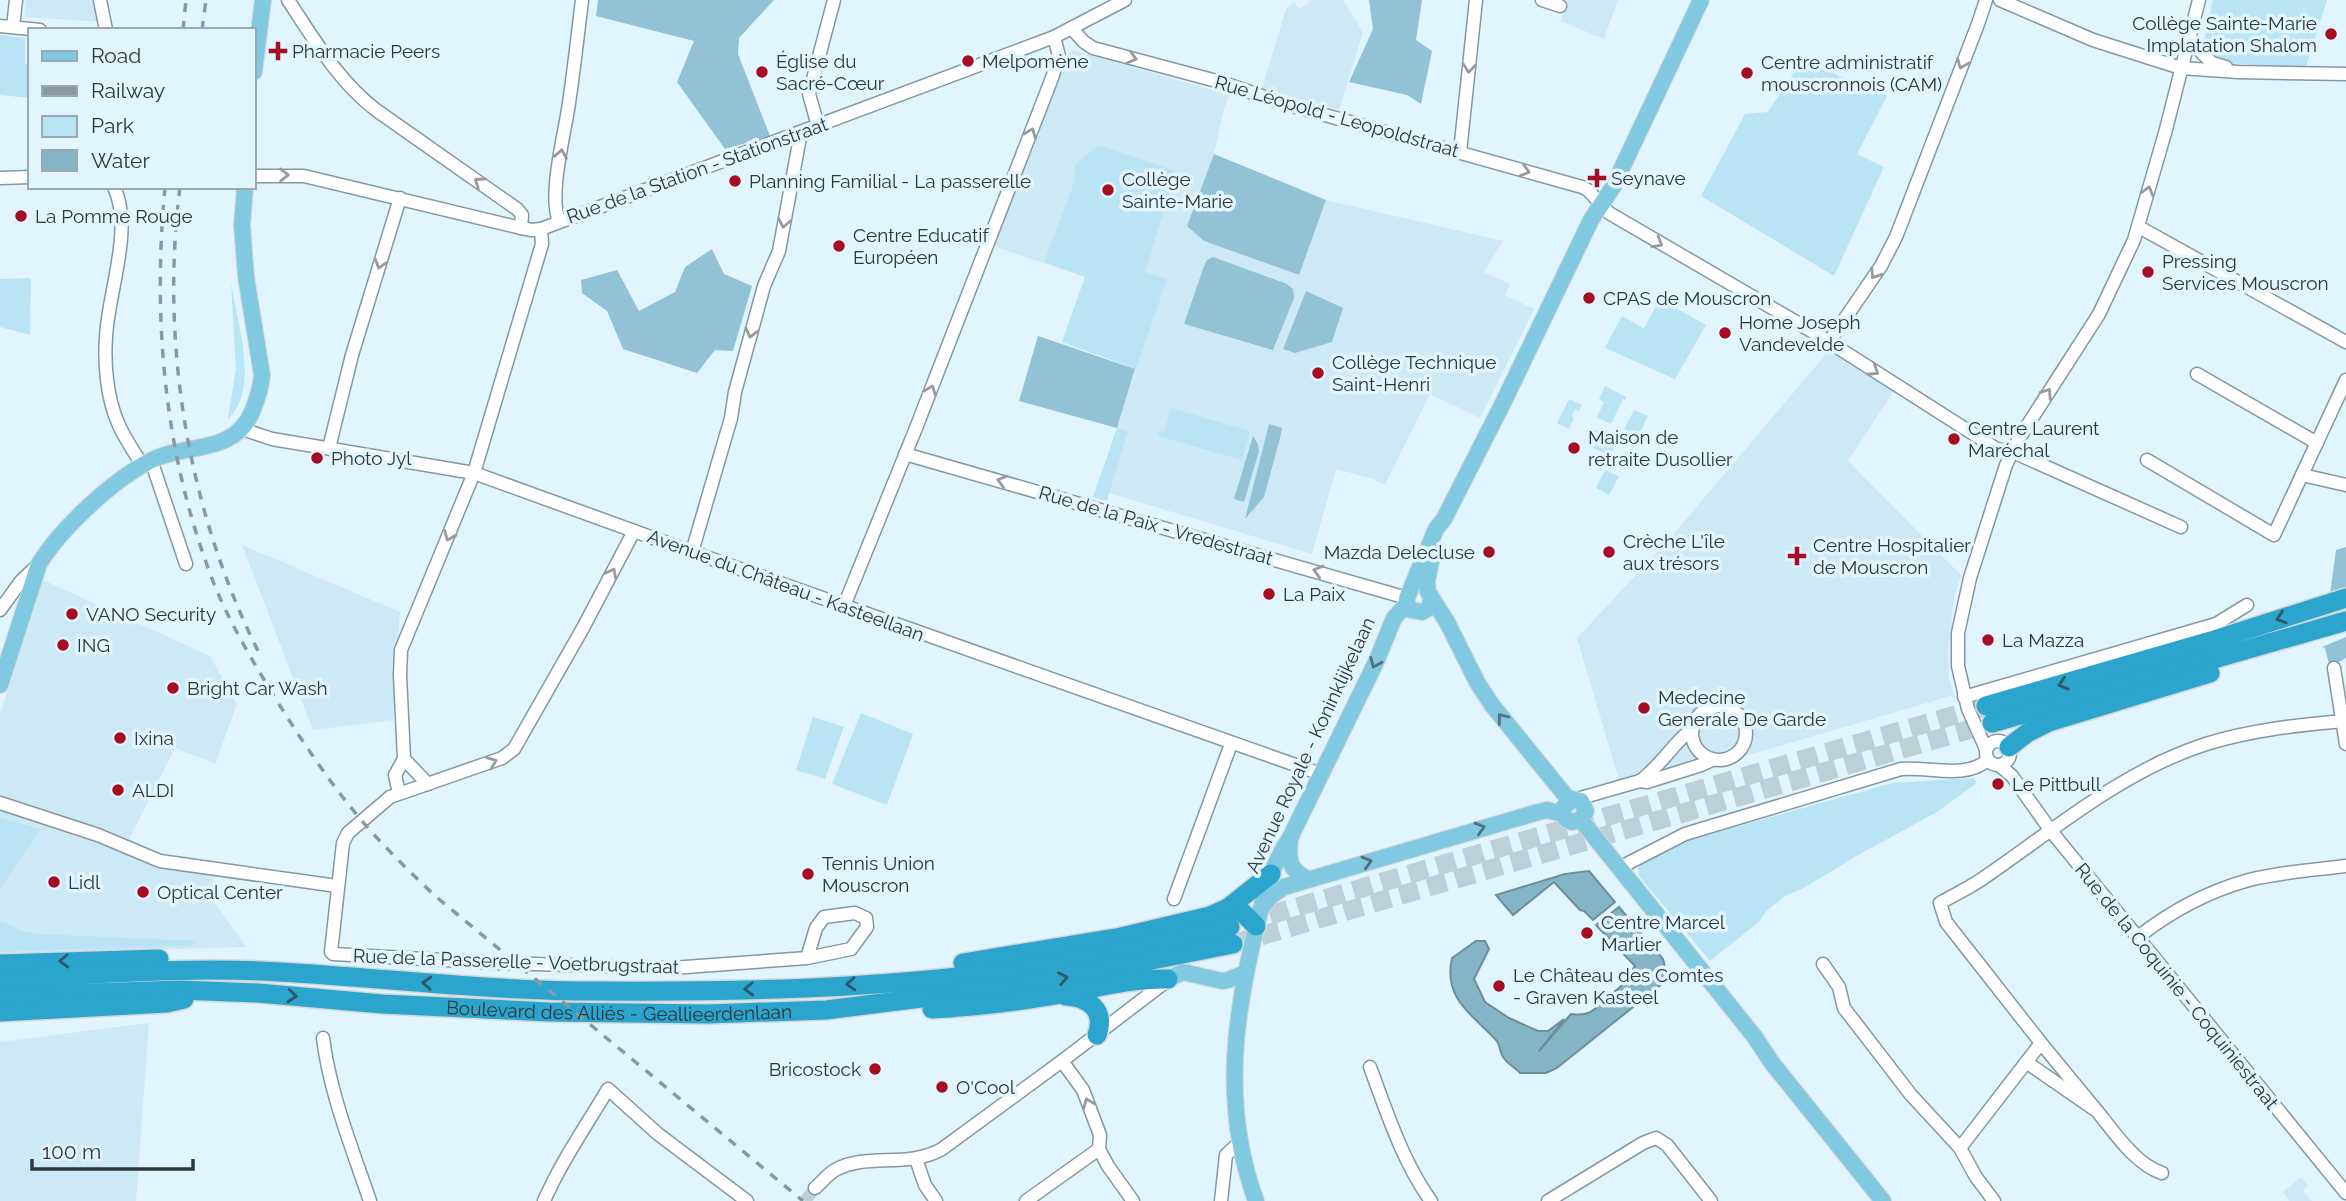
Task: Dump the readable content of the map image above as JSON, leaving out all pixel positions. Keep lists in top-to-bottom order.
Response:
{
  "streets": {
    "highway": ["Boulevard des Alliés - Geallieerdenlaan"],
    "main road": ["Avenue Royale - Koninklijkelaan"],
    "street": [
      "Rue Léopold - Leopoldstraat",
      "Rue de la Station - Stationstraat",
      "Rue de la Paix - Vredestraat",
      "Avenue du Château - Kasteellaan",
      "Rue de la Passerelle - Voetbrugstraat",
      "Rue de la Coquinie - Coquiniestraat"
    ]
  },
  "crossings": [
    ["Rue Léopold - Leopoldstraat", "Rue de la Station - Stationstraat"],
    ["Rue Léopold - Leopoldstraat", "Avenue Royale - Koninklijkelaan"],
    ["Rue Léopold - Leopoldstraat", "Rue de la Coquinie - Coquiniestraat"],
    ["Rue de la Paix - Vredestraat", "Avenue Royale - Koninklijkelaan"],
    ["Avenue du Château - Kasteellaan", "Avenue Royale - Koninklijkelaan"],
    ["Avenue du Château - Kasteellaan", "Rue de la Passerelle - Voetbrugstraat"]
  ],
  "one_way": ["Rue Léopold - Leopoldstraat", "Rue de la Paix - Vredestraat"],
  "places": {
    "other": [
      "Collège Sainte-Marie Implatation Shalom",
      "Melpomène",
      "Église du Sacré-Cœur",
      "Centre administratif mouscronnois (CAM)",
      "Planning Familial - La passerelle",
      "Collège Sainte-Marie",
      "La Pomme Rouge",
      "Centre Educatif Européen",
      "Pressing Services Mouscron",
      "CPAS de Mouscron",
      "Home Joseph Vandevelde",
      "Collège Technique Saint-Henri",
      "Centre Laurent Maréchal",
      "Maison de retraite Dusollier",
      "Photo Jyl",
      "Mazda Delecluse",
      "Crèche L'île aux trésors",
      "La Paix",
      "VANO Security",
      "La Mazza",
      "ING",
      "Bright Car Wash",
      "Medecine Generale De Garde",
      "Ixina",
      "Le Pittbull",
      "ALDI",
      "Tennis Union Mouscron",
      "Lidl",
      "Optical Center",
      "Centre Marcel Marlier",
      "Le Château des Comtes - Graven Kasteel",
      "Bricostock",
      "O'Cool"
    ],
    "health": ["Pharmacie Peers", "Seynave", "Centre Hospitalier de Mouscron"]
  },
  "legend": [
    "Road",
    "Railway",
    "Park",
    "Water"
  ],
  "scale_bar": "100 m"
}
